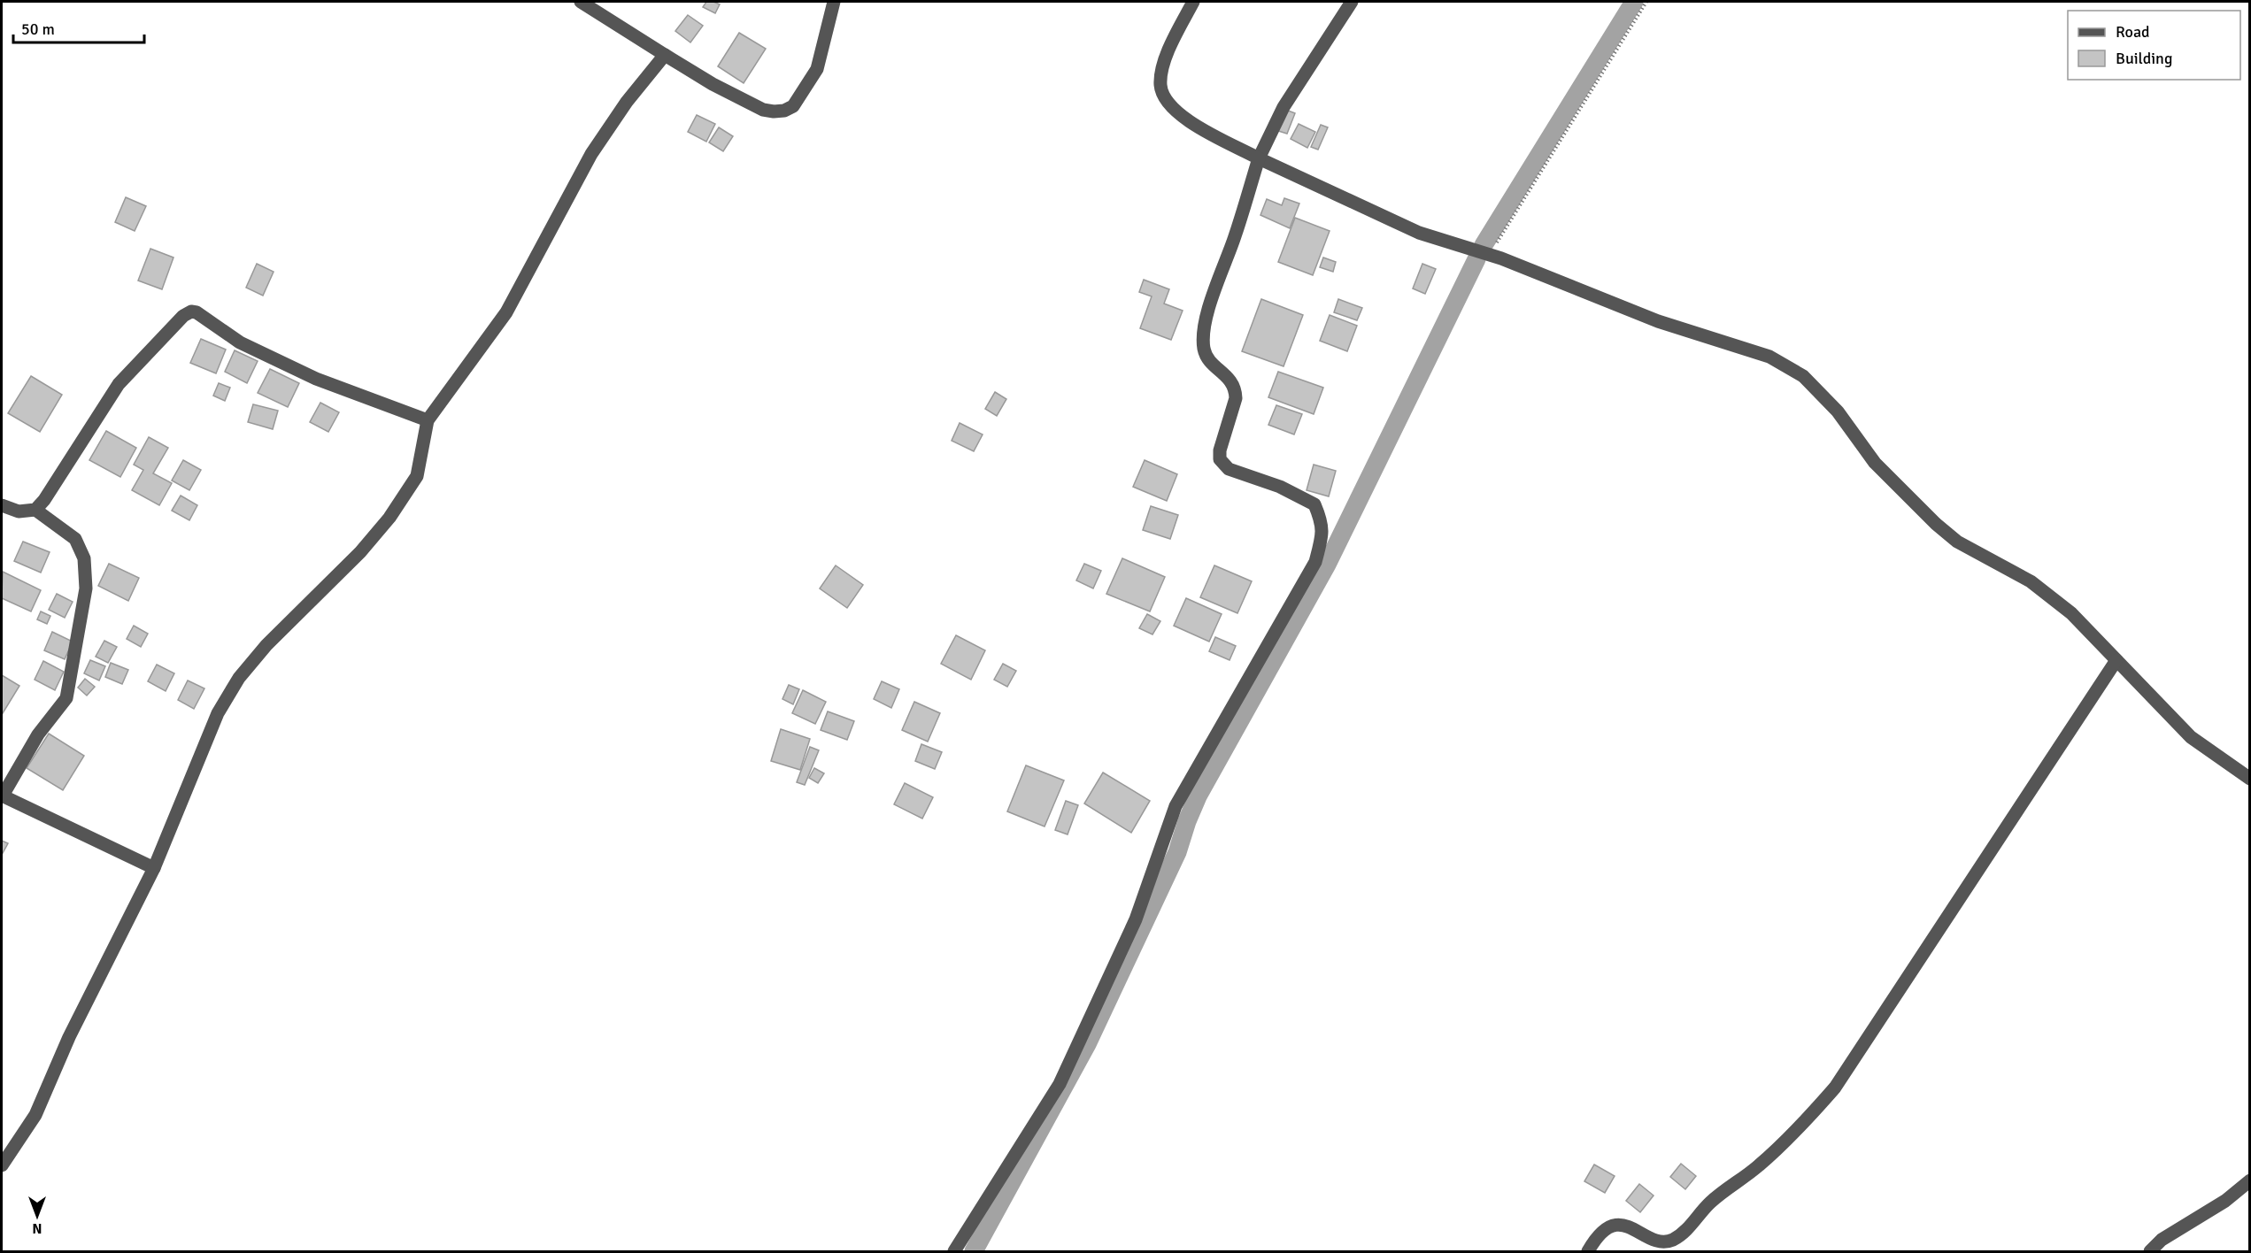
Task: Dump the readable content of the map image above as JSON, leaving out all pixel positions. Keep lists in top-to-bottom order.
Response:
{
  "legend": ["Road", "Building"],
  "scale_bar": "50 m",
  "north": "bottom"
}
